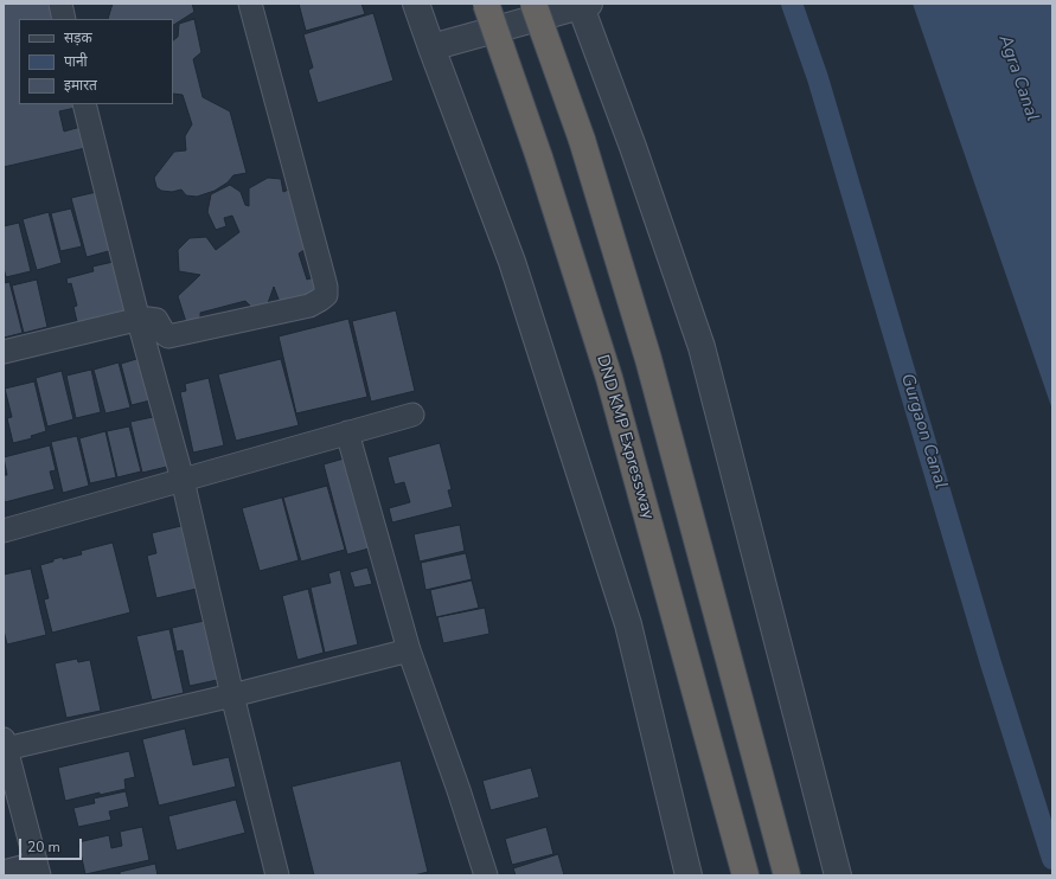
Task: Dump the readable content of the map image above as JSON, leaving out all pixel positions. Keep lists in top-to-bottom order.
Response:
{
  "streets": {
    "highway": ["DND KMP Expressway"]
  },
  "water": ["Agra Canal", "Gurgaon Canal"],
  "legend": ["सड़क", "पानी", "इमारत"],
  "scale_bar": "20 m"
}
